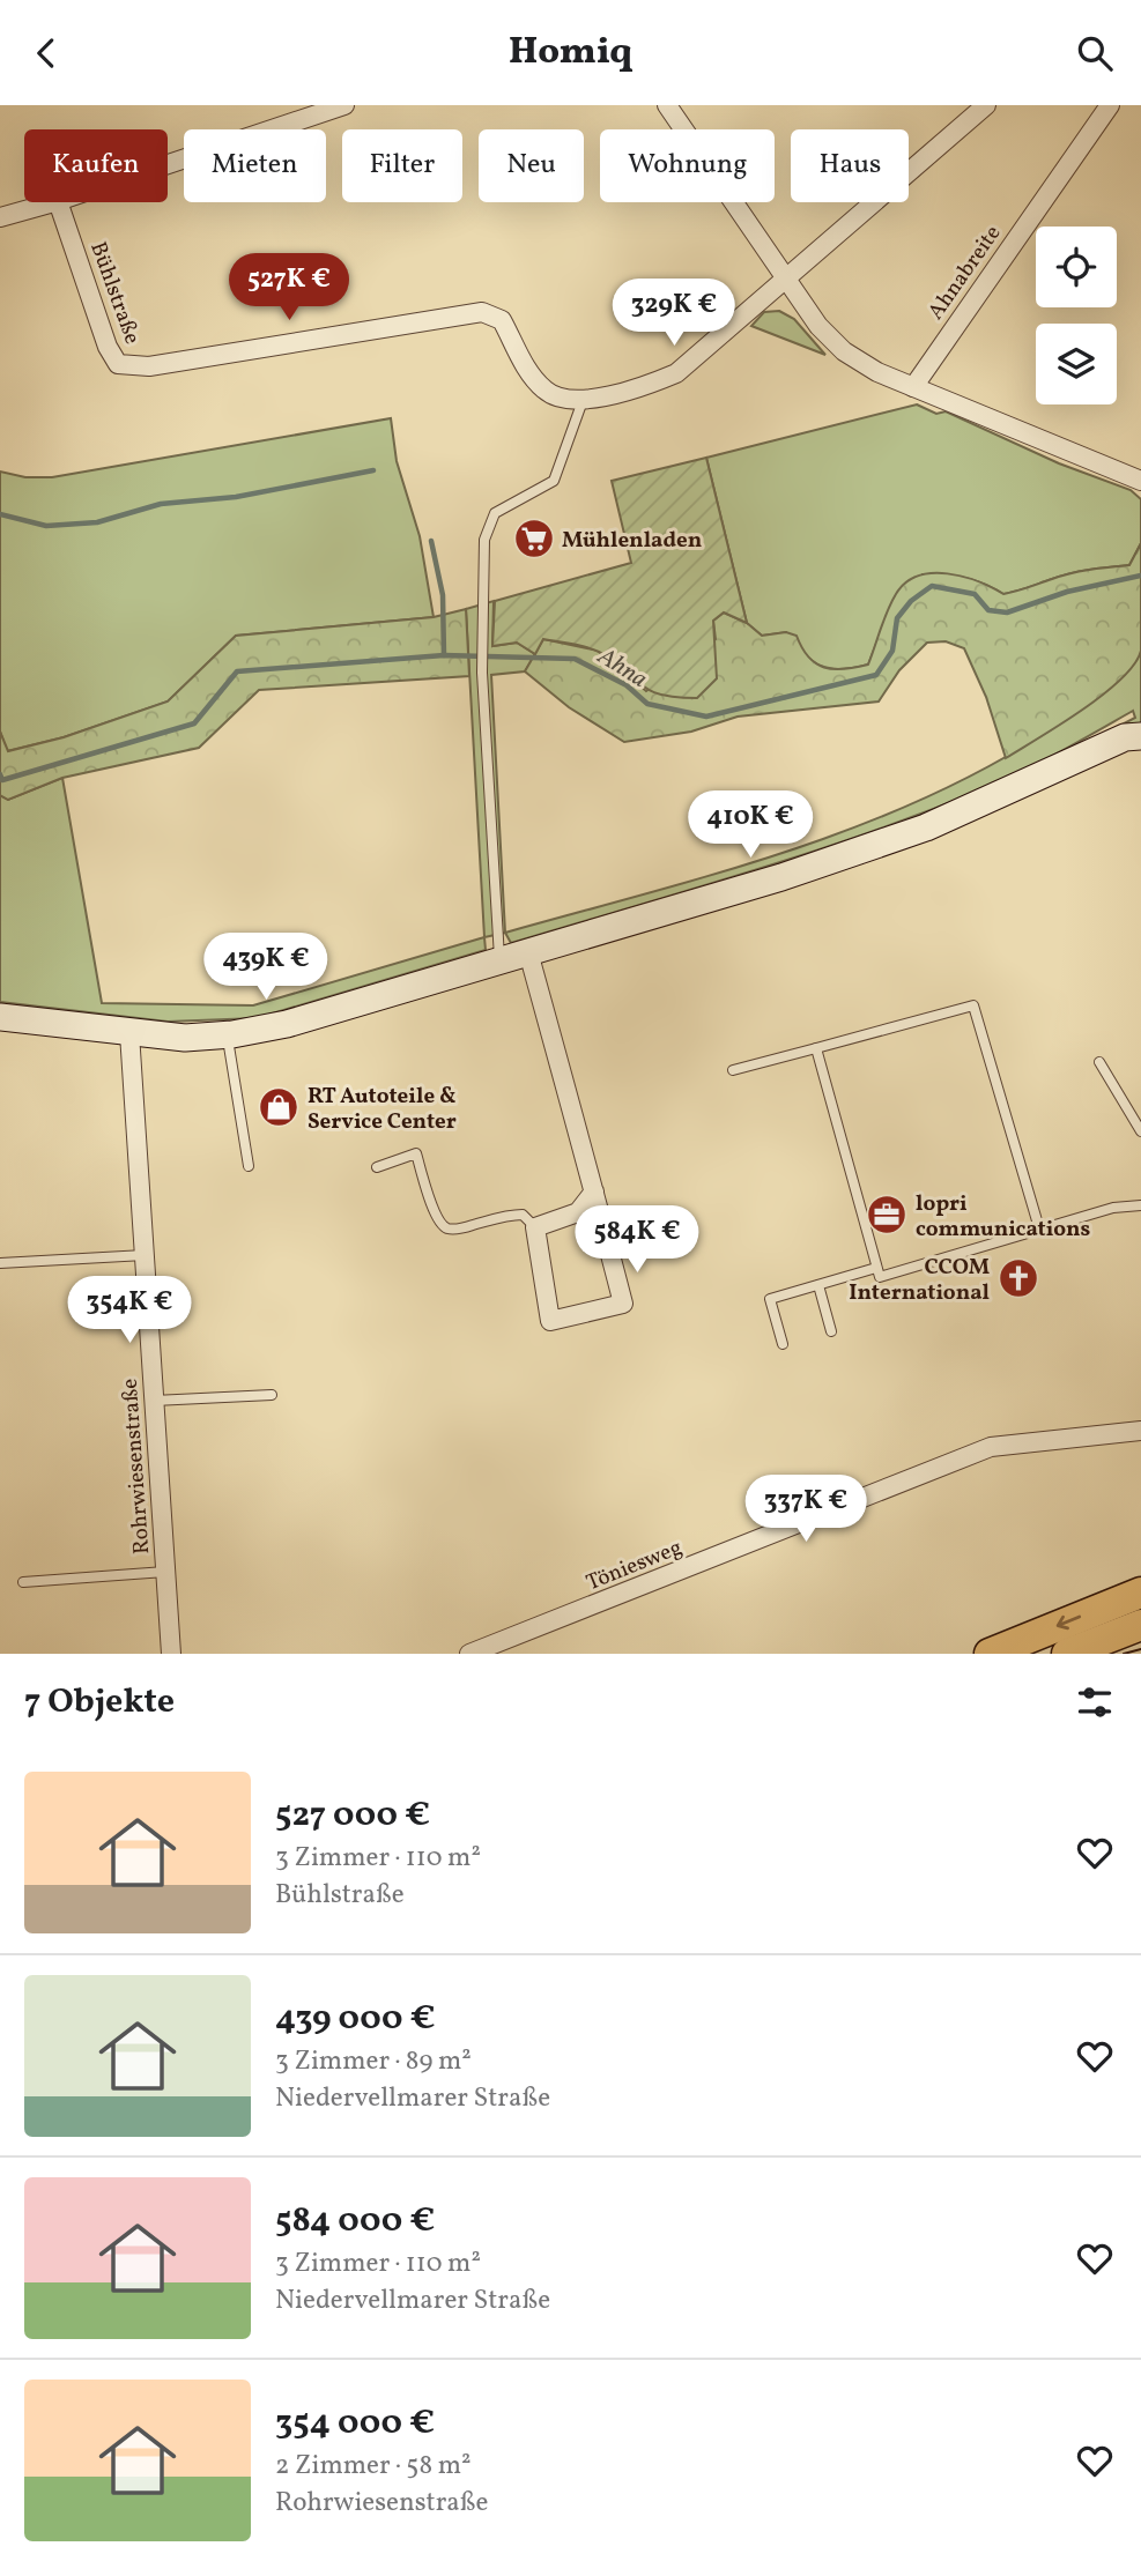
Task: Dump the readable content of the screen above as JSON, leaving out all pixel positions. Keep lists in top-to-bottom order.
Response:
{
  "streets": {
    "street": [
      "Ahnabreite",
      "Bühlstraße",
      "Rohrwiesenstraße",
      "Töniesweg"
    ]
  },
  "water": ["Ahna"],
  "places": {
    "supermarket": ["Mühlenladen"],
    "shop": ["RT Autoteile & Service Center"],
    "office": ["lopri communications"],
    "church": ["CCOM International"]
  },
  "page": {
    "header": "Homiq",
    "chip": [
      "Kaufen",
      "Mieten",
      "Filter",
      "Neu",
      "Wohnung",
      "Haus"
    ],
    "price": [
      "527K €",
      "329K €",
      "410K €",
      "439K €",
      "584K €",
      "354K €",
      "337K €"
    ],
    "heading": "7 Objekte",
    "list": [
      {
        "name": "527 000 €",
        "note": "3 Zimmer · 110 m² · Bühlstraße"
      },
      {
        "name": "439 000 €",
        "note": "3 Zimmer · 89 m² · Niedervellmarer Straße"
      },
      {
        "name": "584 000 €",
        "note": "3 Zimmer · 110 m² · Niedervellmarer Straße"
      },
      {
        "name": "354 000 €",
        "note": "2 Zimmer · 58 m² · Rohrwiesenstraße"
      }
    ]
  }
}
